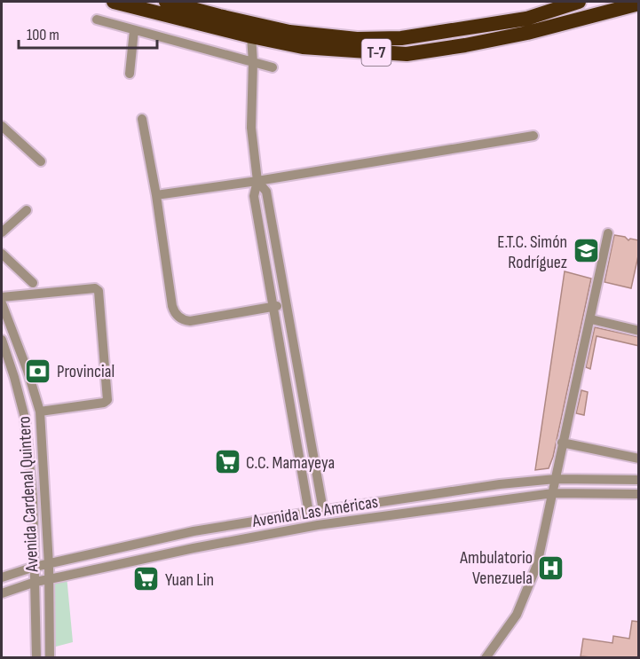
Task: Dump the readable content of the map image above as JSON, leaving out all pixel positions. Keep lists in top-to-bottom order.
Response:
{
  "streets": {
    "highway": ["T-7"],
    "street": ["Avenida Cardenal Quintero", "Avenida Las Américas"]
  },
  "crossings": [
    ["Avenida Cardenal Quintero", "Avenida Las Américas"]
  ],
  "places": {
    "school or university": ["E.T.C. Simón Rodríguez"],
    "bank": ["Provincial"],
    "supermarket": ["C.C. Mamayeya", "Yuan Lin"],
    "hospital": ["Ambulatorio Venezuela"]
  },
  "scale_bar": "100 m"
}
